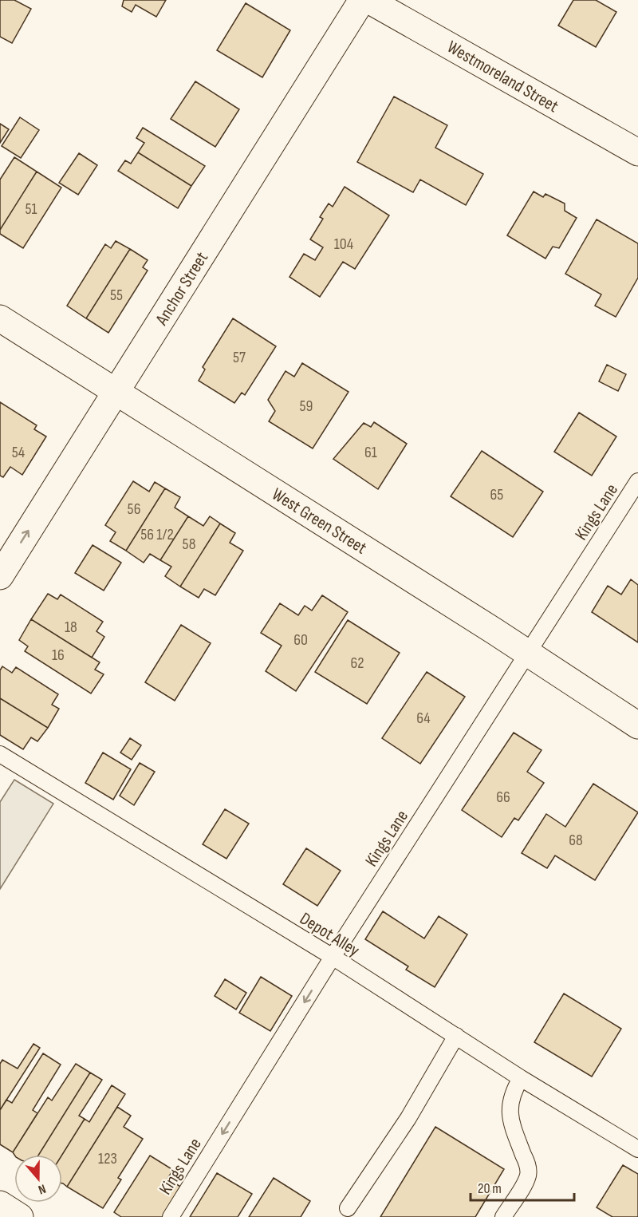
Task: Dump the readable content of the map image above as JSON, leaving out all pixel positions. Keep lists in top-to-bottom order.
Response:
{
  "streets": {
    "street": ["Westmoreland Street", "Anchor Street", "West Green Street"],
    "lane": ["Kings Lane", "Depot Alley"]
  },
  "crossings": [
    ["Anchor Street", "West Green Street"],
    ["Kings Lane", "West Green Street"],
    ["Kings Lane", "Depot Alley"]
  ],
  "one_way": ["Kings Lane"],
  "house_numbers": [
    "51",
    "104",
    "55",
    "57",
    "59",
    "54",
    "61",
    "65",
    "56",
    "56 1/2",
    "58",
    "18",
    "60",
    "16",
    "62",
    "64",
    "66",
    "68",
    "123"
  ],
  "scale_bar": "20 m",
  "north": "bottom"
}
